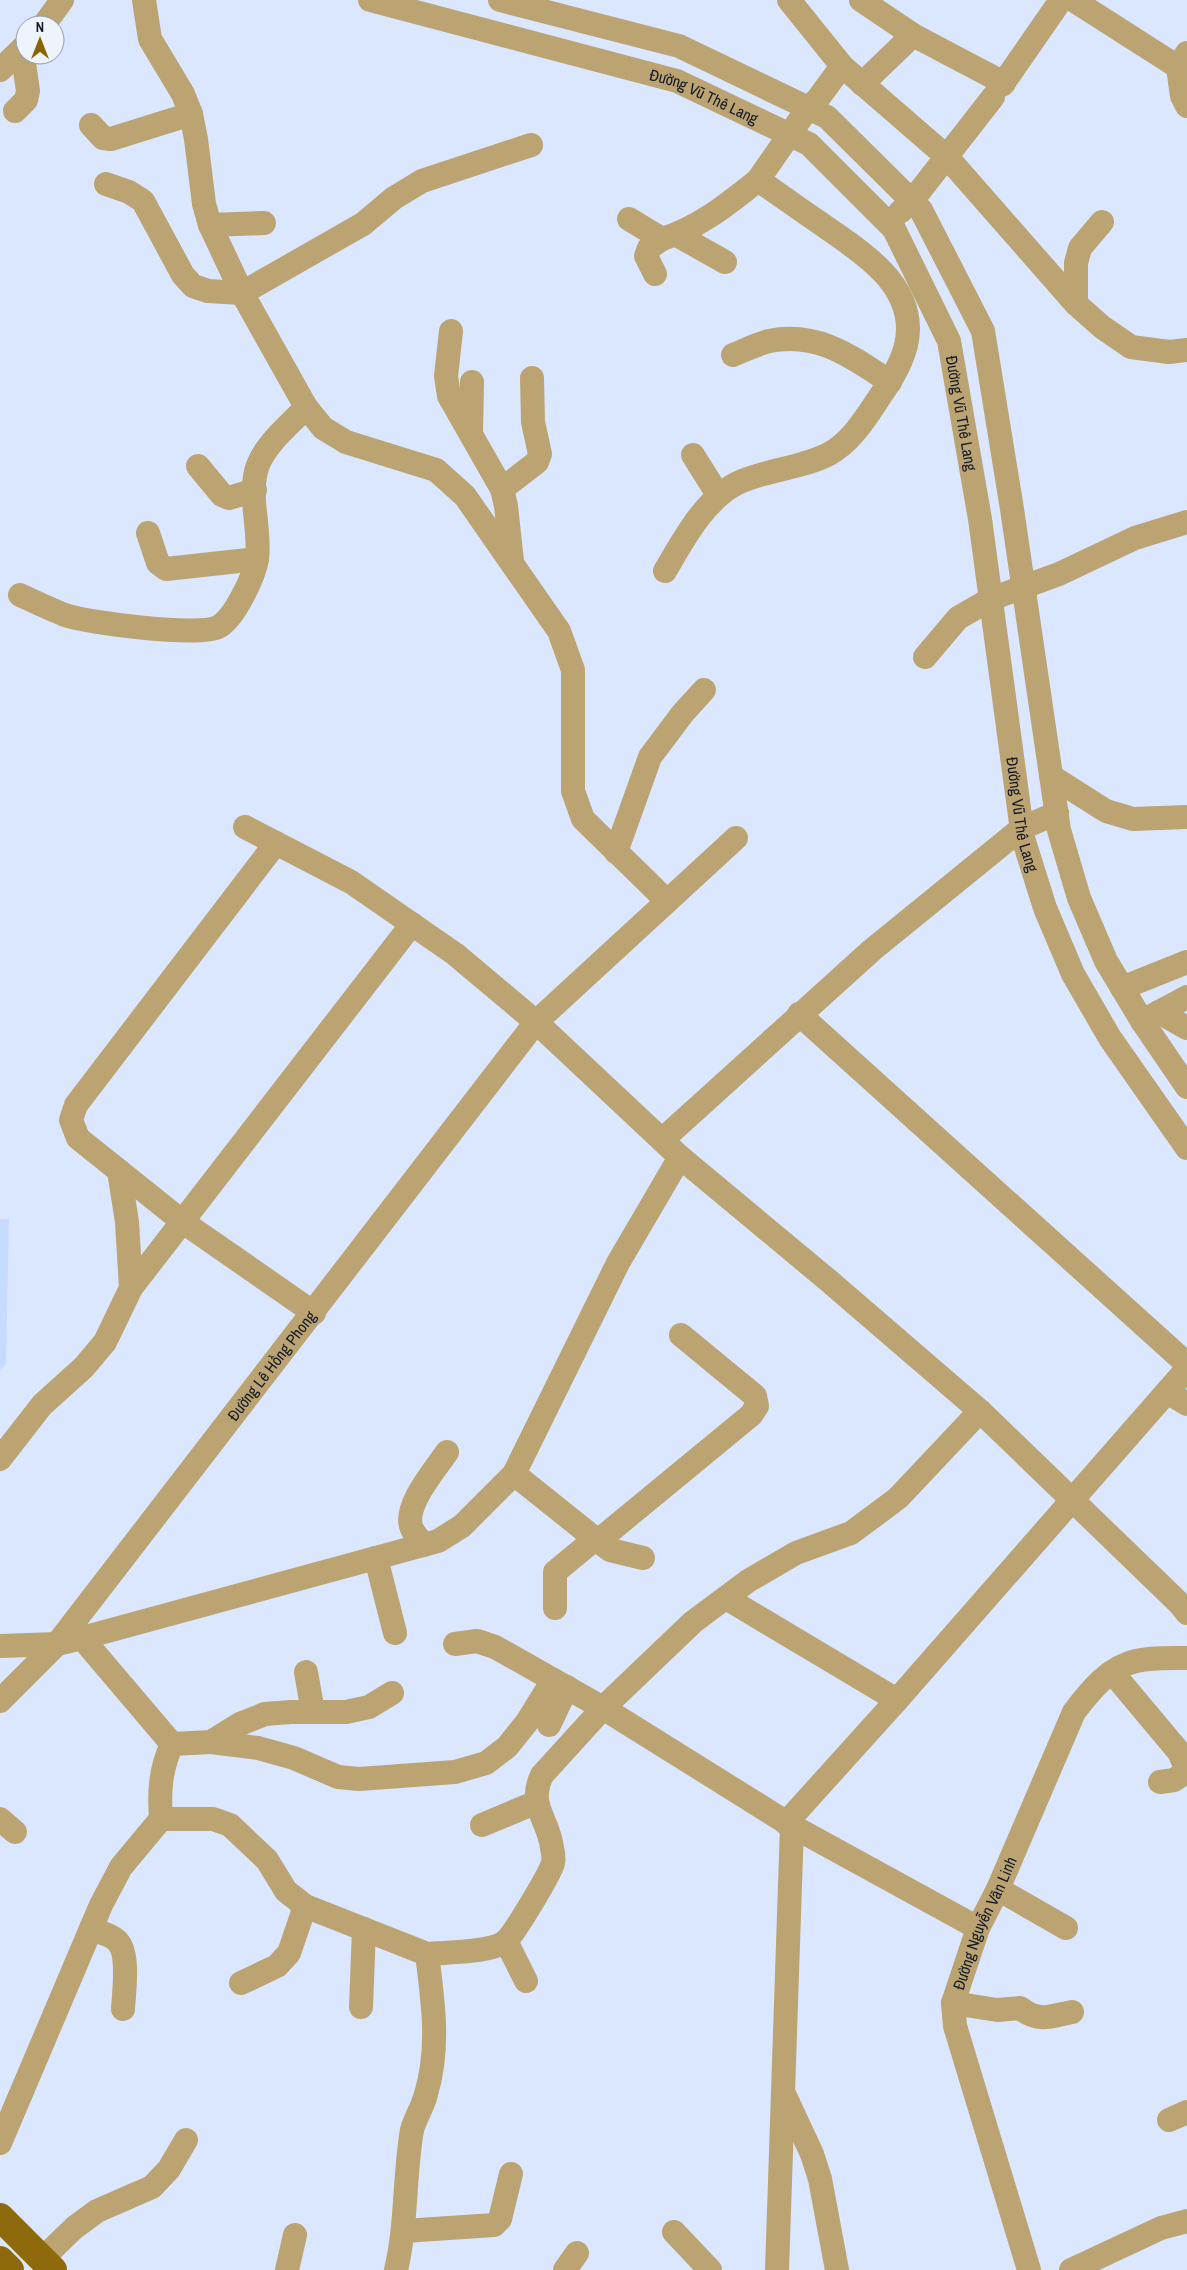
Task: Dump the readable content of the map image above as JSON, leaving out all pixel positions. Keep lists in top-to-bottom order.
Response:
{
  "streets": {
    "street": ["Đường Vũ Thê Lang", "Đường Lê Hồng Phong", "Đường Nguyễn Văn Linh"]
  },
  "north": "top"
}
